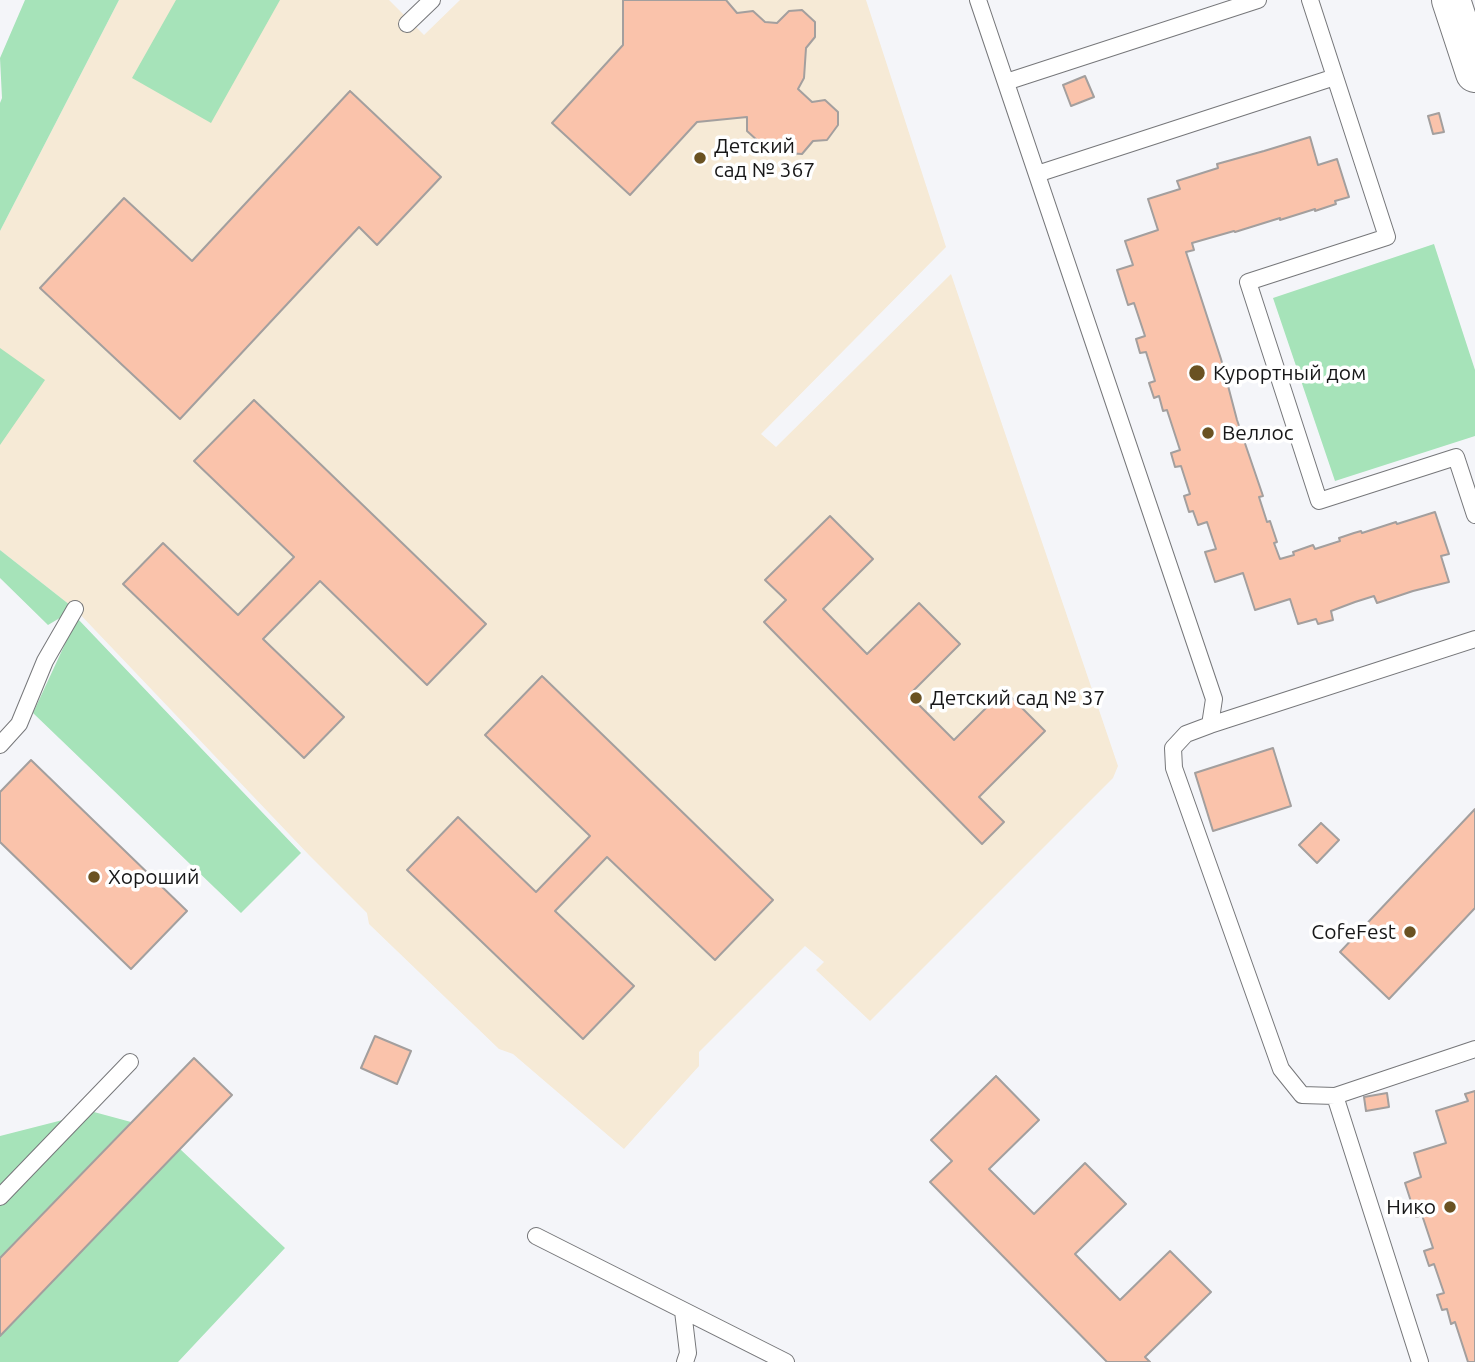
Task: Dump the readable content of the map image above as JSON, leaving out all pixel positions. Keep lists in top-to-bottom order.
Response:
{
  "places": [
    "Детский сад № 367",
    "Курортный дом",
    "Веллос",
    "Детский сад № 37",
    "Хороший",
    "CofeFest",
    "Нико"
  ]
}
